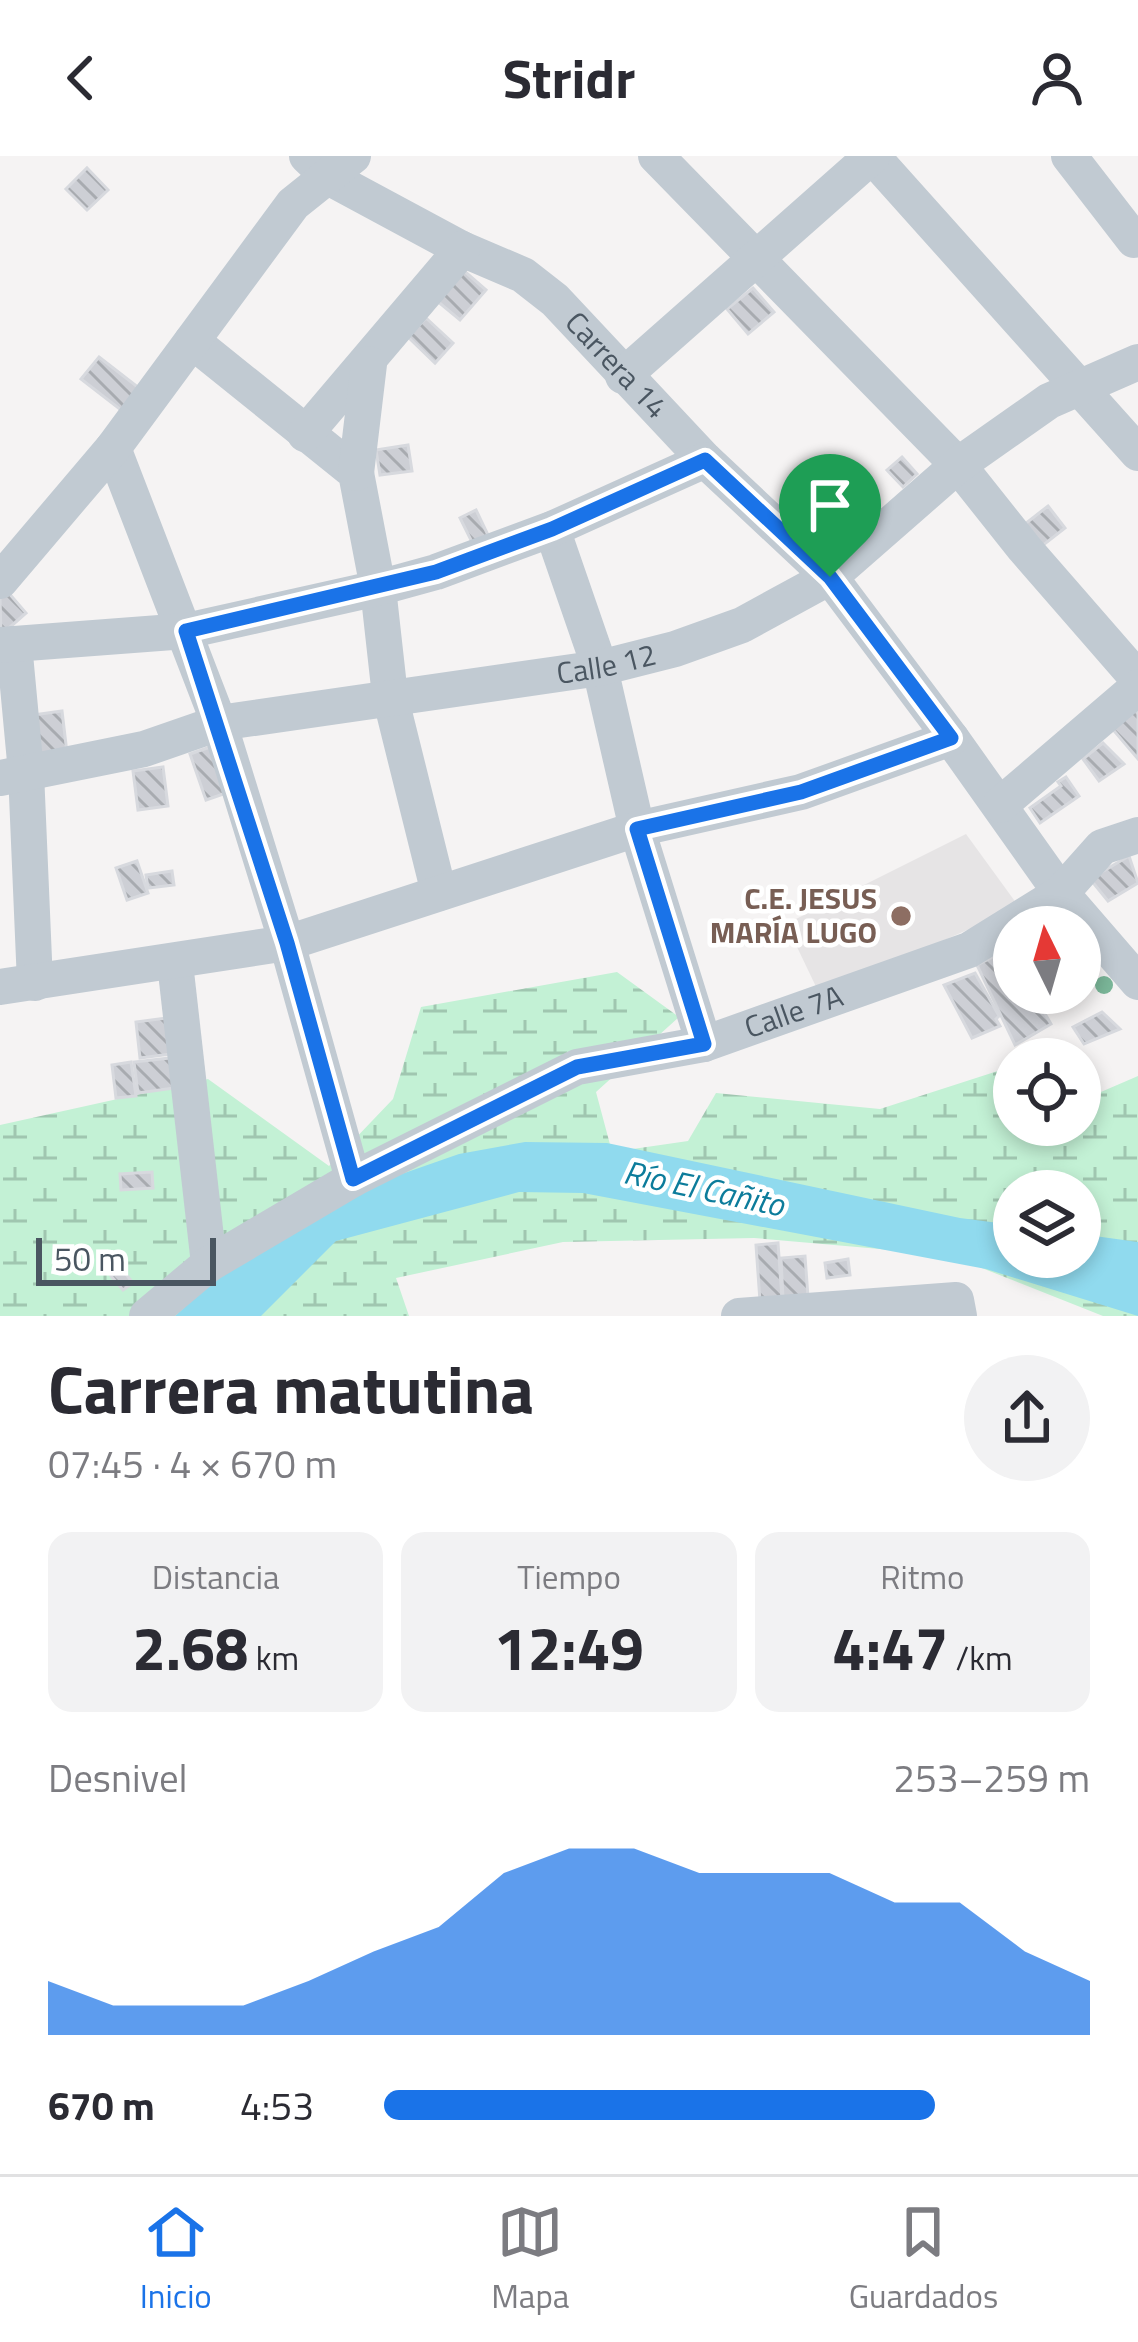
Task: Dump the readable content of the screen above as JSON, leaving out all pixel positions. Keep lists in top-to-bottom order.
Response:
{
  "streets": {
    "street": ["Carrera 14", "Calle 12", "Calle 7A"]
  },
  "crossings": [
    ["Carrera 14", "Calle 12"],
    ["Carrera 14", "Calle 7A"]
  ],
  "water": ["Río El Cañito"],
  "places": ["C.E. JESUS MARÍA LUGO"],
  "scale_bar": "50 m",
  "north": "top",
  "page": {
    "header": "Stridr",
    "scale": "50 m",
    "heading": ["Carrera matutina", "07:45 · 4 × 670 m"],
    "stats": [
      ["Distancia", "2.68 km"],
      ["Tiempo", "12:49"],
      ["Ritmo", "4:47 /km"]
    ],
    "chart": ["Desnivel", "253–259 m"],
    "list": [
      {
        "name": "670 m",
        "note": "4:53"
      }
    ],
    "tabs": ["Inicio", "Mapa", "Guardados"]
  }
}
